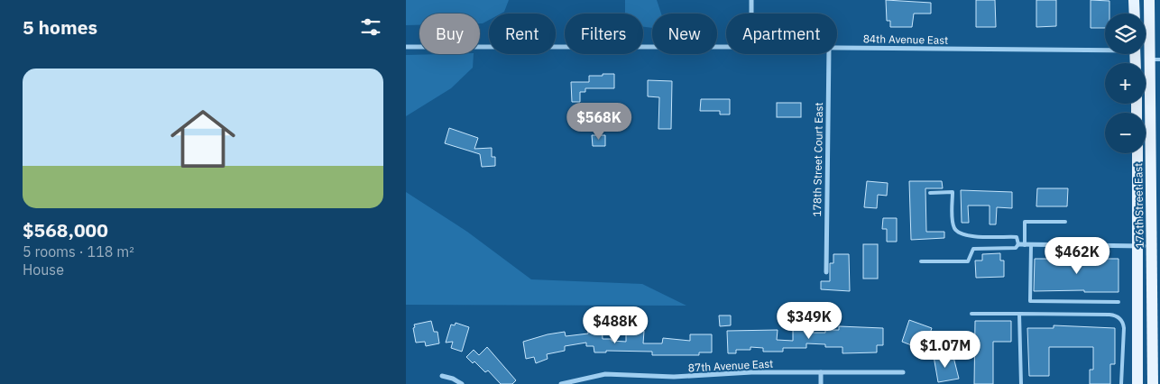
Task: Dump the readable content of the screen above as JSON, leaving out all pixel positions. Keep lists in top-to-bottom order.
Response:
{
  "streets": {
    "main road": ["176th Street East"],
    "street": ["84th Avenue East", "178th Street Court East", "87th Avenue East"]
  },
  "page": {
    "heading": "5 homes",
    "map_buttons": ["+", "−"],
    "chip": [
      "Buy",
      "Rent",
      "Filters",
      "New",
      "Apartment"
    ],
    "list": [
      {
        "name": "$568,000",
        "note": "5 rooms · 118 m² · House"
      }
    ],
    "price": [
      "$568K",
      "$462K",
      "$349K",
      "$488K",
      "$1.07M"
    ]
  }
}
